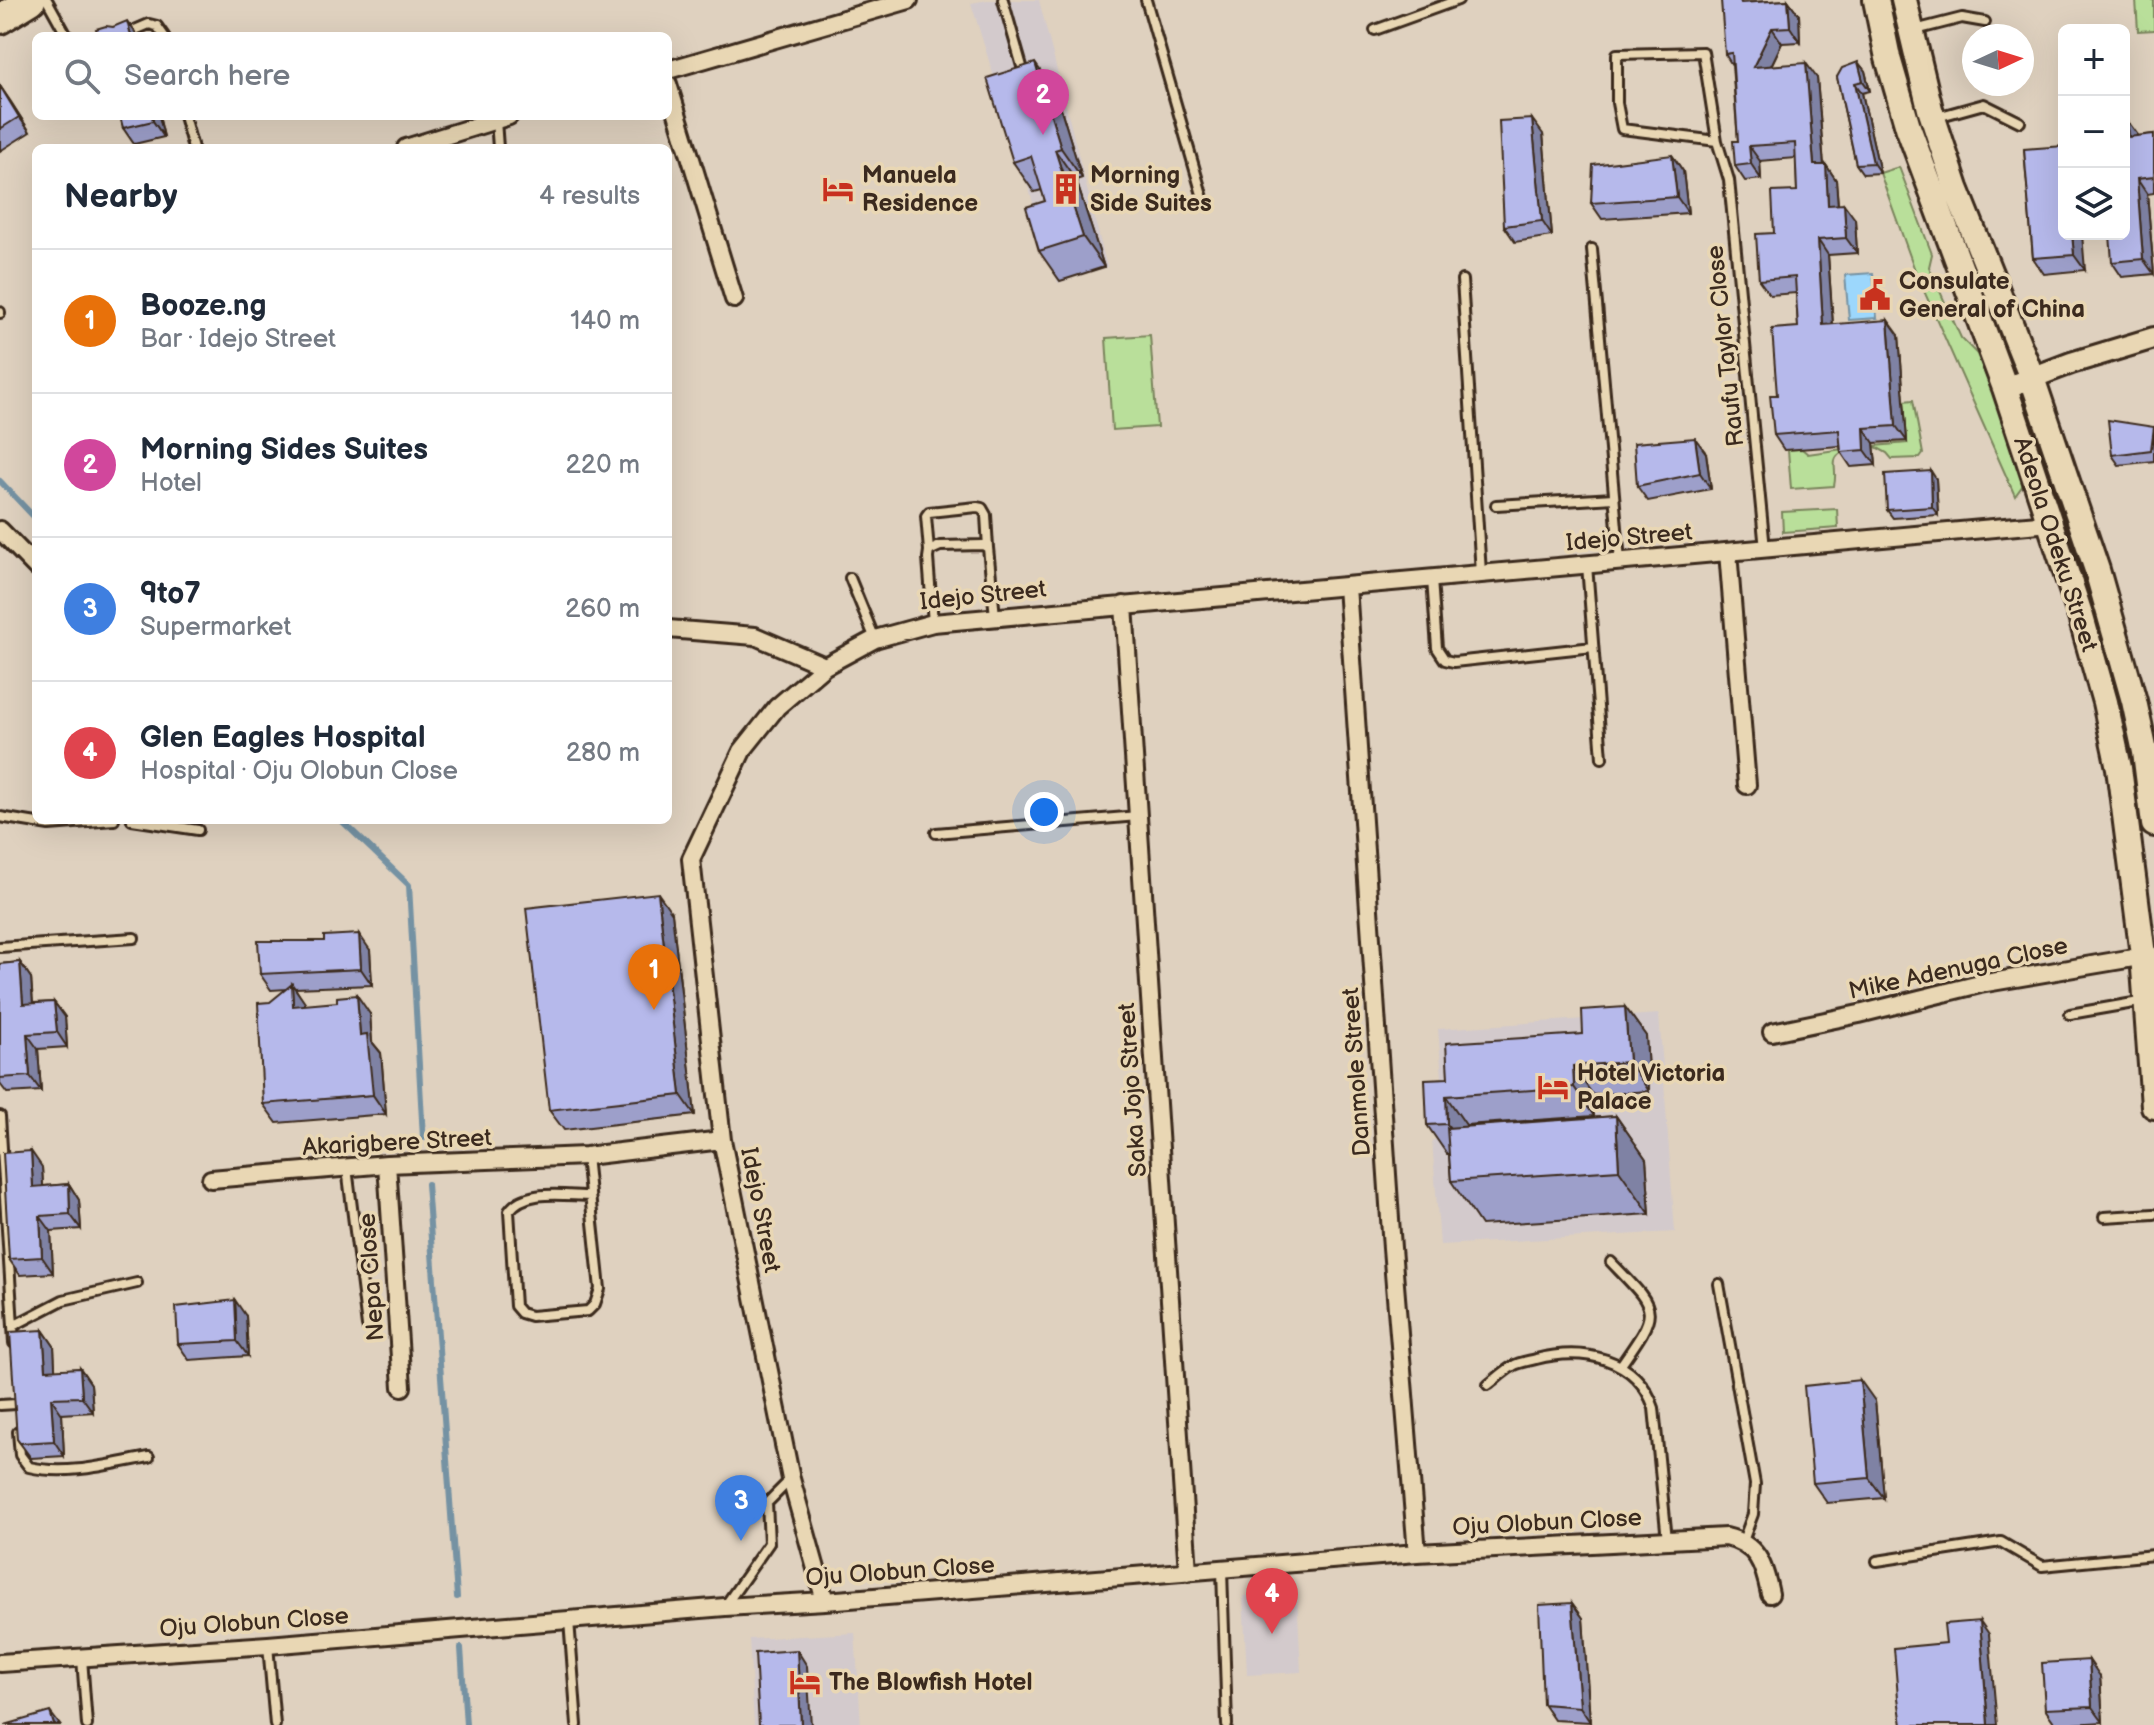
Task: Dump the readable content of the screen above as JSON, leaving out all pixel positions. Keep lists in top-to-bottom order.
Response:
{
  "streets": {
    "main road": ["Adeola Odeku Street"],
    "street": [
      "Idejo Street",
      "Mike Adenuga Close",
      "Danmole Street",
      "Saka Jojo Street",
      "Akarigbere Street",
      "Nepa Close",
      "Oju Olobun Close"
    ],
    "lane": ["Raufu Taylor Close"]
  },
  "crossings": [
    ["Raufu Taylor Close", "Idejo Street"],
    ["Idejo Street", "Adeola Odeku Street"],
    ["Idejo Street", "Danmole Street"],
    ["Idejo Street", "Saka Jojo Street"],
    ["Idejo Street", "Akarigbere Street"],
    ["Idejo Street", "Oju Olobun Close"],
    ["Adeola Odeku Street", "Mike Adenuga Close"],
    ["Danmole Street", "Oju Olobun Close"],
    ["Saka Jojo Street", "Oju Olobun Close"],
    ["Akarigbere Street", "Nepa Close"]
  ],
  "places": {
    "hotel": ["Manuela Residence", "Hotel Victoria Palace", "The Blowfish Hotel"],
    "building": ["Morning Side Suites"],
    "public building": ["Consulate General of China"]
  },
  "north": "right",
  "page": {
    "map_buttons": ["+", "−"],
    "search": "Search here",
    "pins": [
      "2",
      "1",
      "3",
      "4"
    ],
    "heading": ["Nearby", "4 results"],
    "list": [
      {
        "mark": "1",
        "name": "Booze.ng",
        "note": "Bar · Idejo Street",
        "value": "140 m"
      },
      {
        "mark": "2",
        "name": "Morning Sides Suites",
        "note": "Hotel",
        "value": "220 m"
      },
      {
        "mark": "3",
        "name": "9to7",
        "note": "Supermarket",
        "value": "260 m"
      },
      {
        "mark": "4",
        "name": "Glen Eagles Hospital",
        "note": "Hospital · Oju Olobun Close",
        "value": "280 m"
      }
    ]
  }
}
